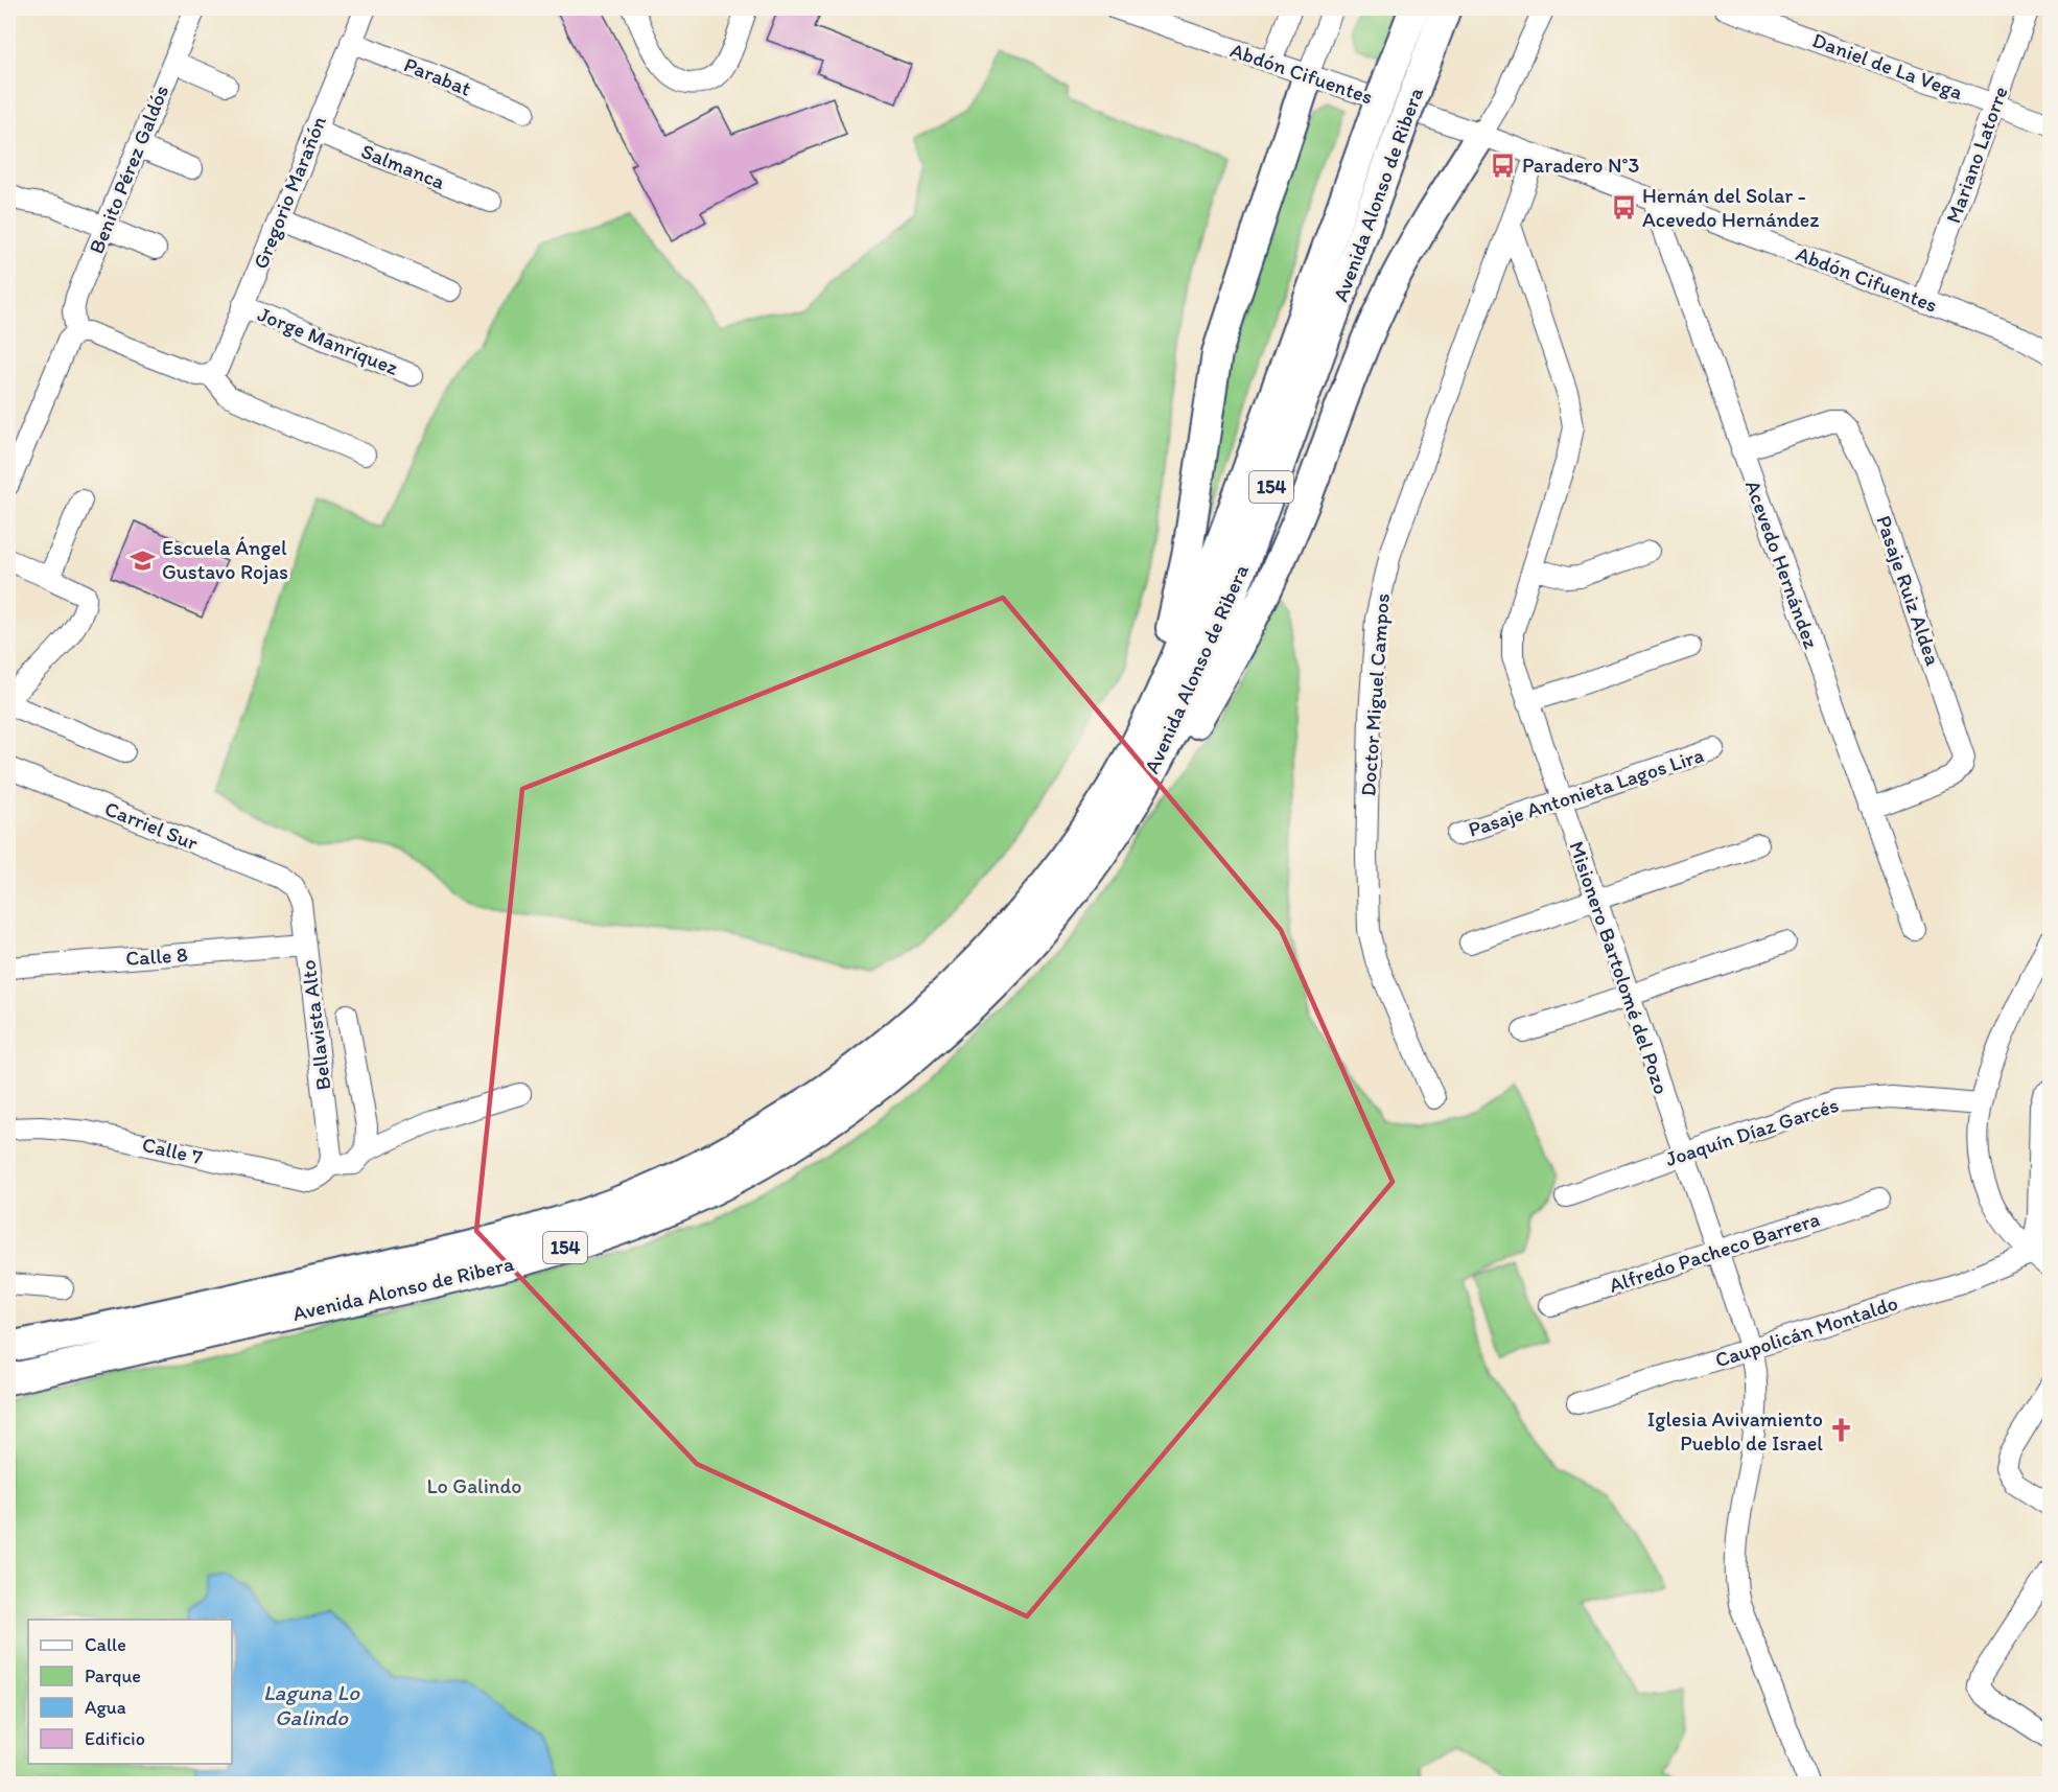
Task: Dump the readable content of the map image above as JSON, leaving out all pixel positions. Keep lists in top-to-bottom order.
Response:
{
  "streets": {
    "highway": ["Avenida Alonso de Ribera", "154"],
    "street": [
      "Daniel de La Vega",
      "Abdón Cifuentes",
      "Parabat",
      "Mariano Latorre",
      "Salmanca",
      "Benito Pérez Galdós",
      "Gregorio Marañón",
      "Jorge Manríquez",
      "Acevedo Hernández",
      "Pasaje Ruiz Aldea",
      "Doctor Miguel Campos",
      "Pasaje Antonieta Lagos Lira",
      "Carriel Sur",
      "Calle 8",
      "Misionero Bartolomé del Pozo",
      "Bellavista Alto",
      "Joaquín Díaz Garcés",
      "Calle 7",
      "Alfredo Pacheco Barrera",
      "Caupolicán Montaldo"
    ]
  },
  "crossings": [
    ["Daniel de La Vega", "Mariano Latorre"],
    ["Abdón Cifuentes", "Mariano Latorre"],
    ["Abdón Cifuentes", "Acevedo Hernández"],
    ["Parabat", "Gregorio Marañón"],
    ["Salmanca", "Gregorio Marañón"],
    ["Gregorio Marañón", "Jorge Manríquez"],
    ["Acevedo Hernández", "Pasaje Ruiz Aldea"],
    ["Doctor Miguel Campos", "Misionero Bartolomé del Pozo"],
    ["Pasaje Antonieta Lagos Lira", "Misionero Bartolomé del Pozo"],
    ["Carriel Sur", "Bellavista Alto"],
    ["Calle 8", "Bellavista Alto"],
    ["Misionero Bartolomé del Pozo", "Joaquín Díaz Garcés"],
    ["Misionero Bartolomé del Pozo", "Alfredo Pacheco Barrera"],
    ["Misionero Bartolomé del Pozo", "Caupolicán Montaldo"],
    ["Bellavista Alto", "Calle 7"]
  ],
  "water": ["Laguna Lo Galindo"],
  "parks": ["Lo Galindo"],
  "places": {
    "bus stop": ["Paradero N°3", "Hernán del Solar - Acevedo Hernández"],
    "school or university": ["Escuela Ángel Gustavo Rojas"],
    "church": ["Iglesia Avivamiento Pueblo de Israel"]
  },
  "legend": [
    "Calle",
    "Parque",
    "Agua",
    "Edificio"
  ]
}
